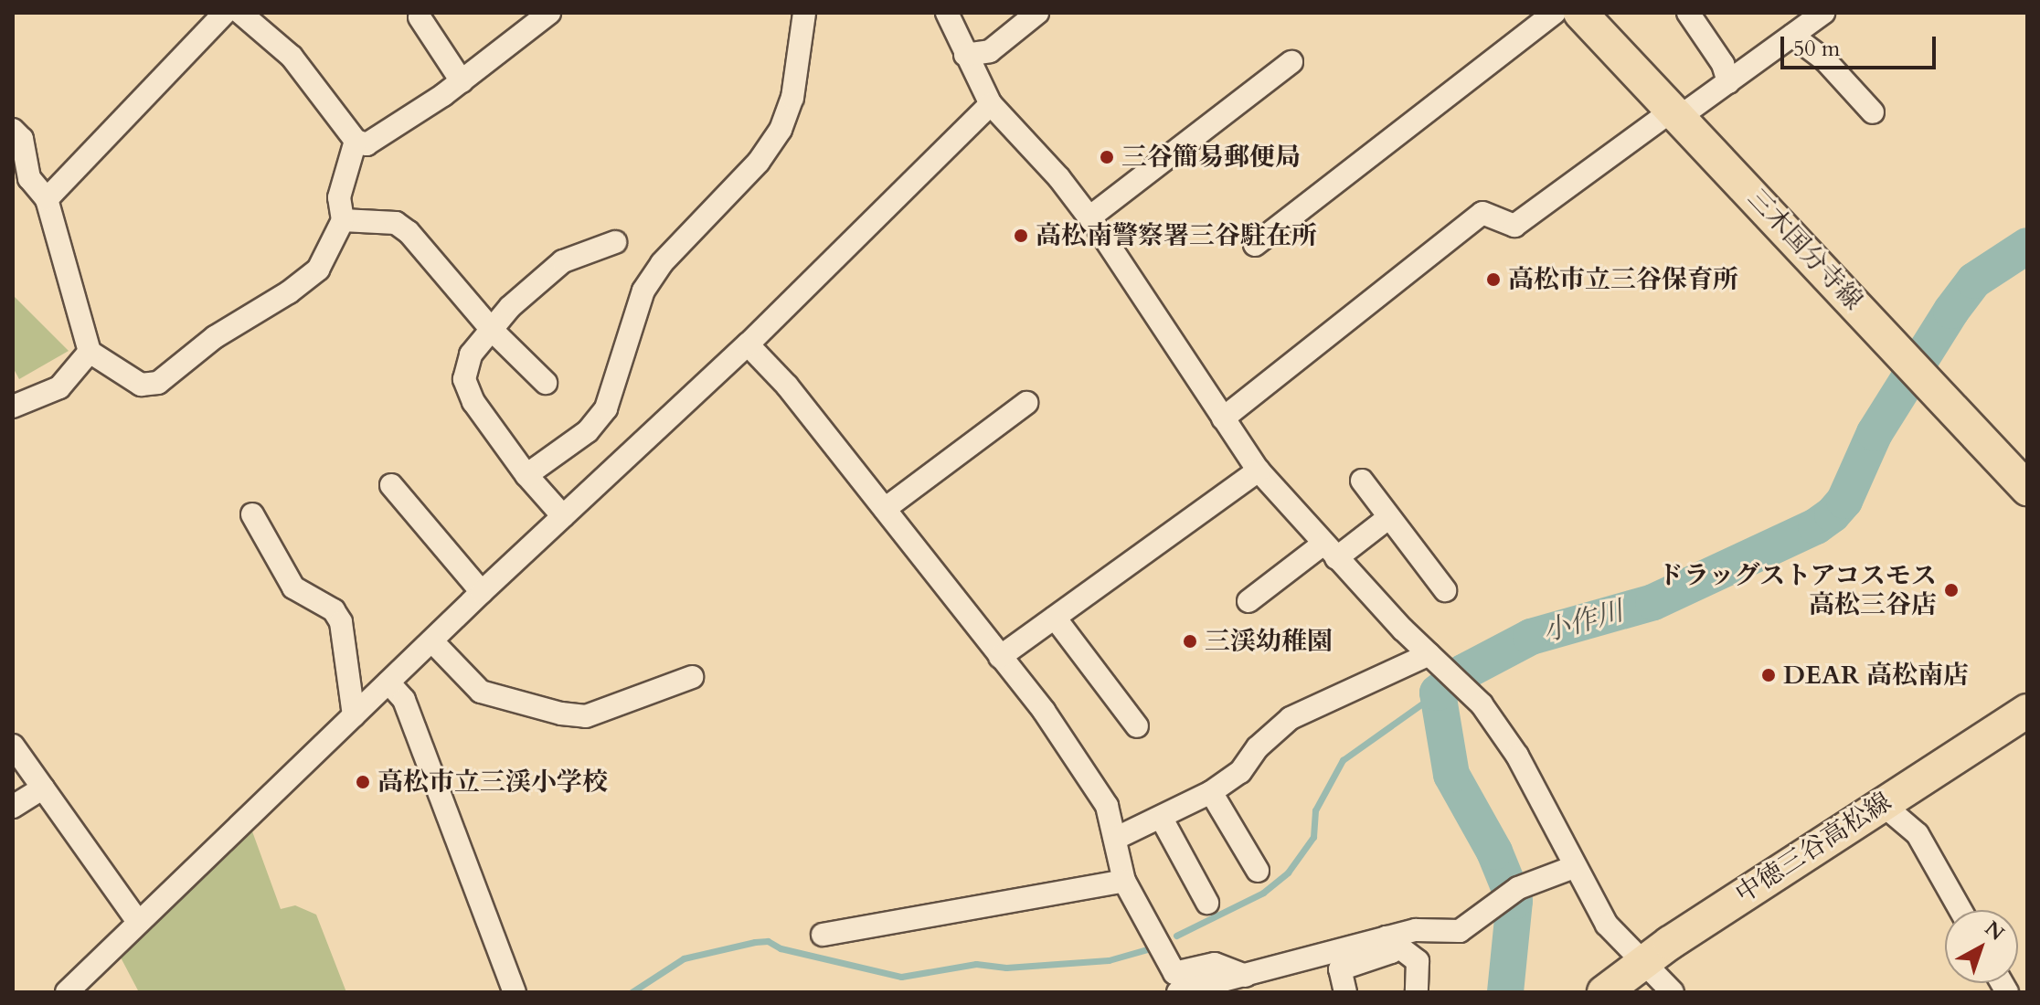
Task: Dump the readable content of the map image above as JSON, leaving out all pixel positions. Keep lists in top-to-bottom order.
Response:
{
  "streets": {
    "main road": ["三木国分寺線", "中徳三谷高松線"]
  },
  "water": ["小作川"],
  "places": [
    "三谷簡易郵便局",
    "高松南警察署三谷駐在所",
    "高松市立三谷保育所",
    "ドラッグストアコスモス 高松三谷店",
    "三渓幼稚園",
    "DEAR 高松南店",
    "高松市立三渓小学校"
  ],
  "scale_bar": "50 m",
  "north": "top right"
}
